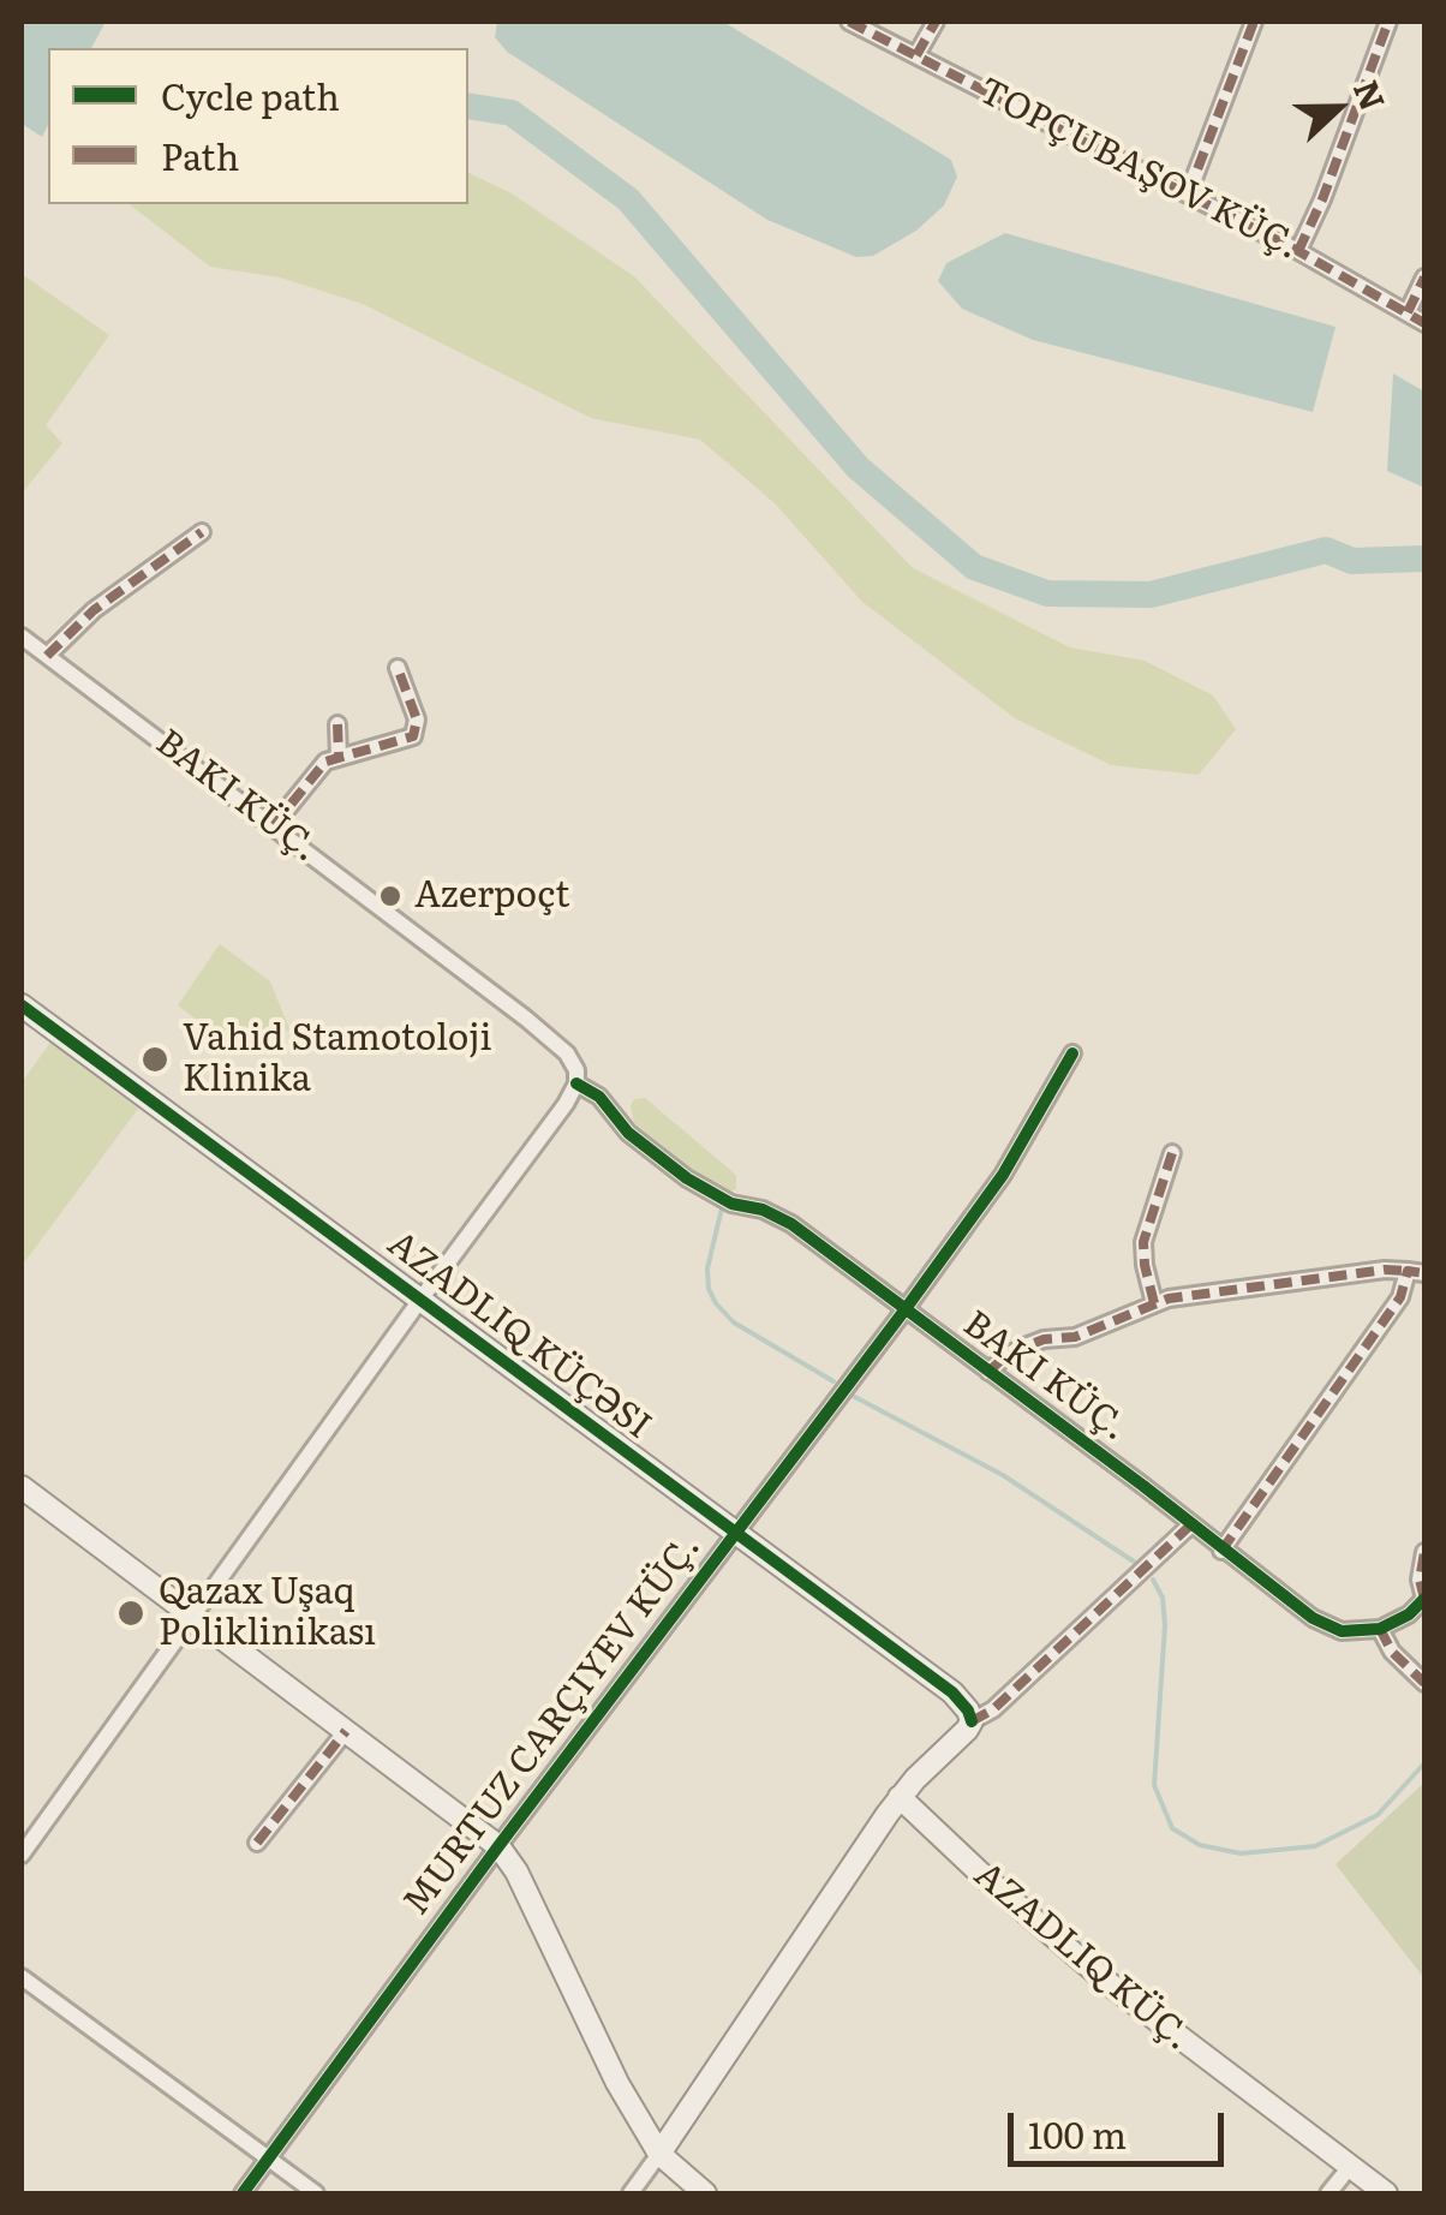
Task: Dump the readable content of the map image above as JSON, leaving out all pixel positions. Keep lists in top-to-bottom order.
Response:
{
  "streets": {
    "street": ["TOPÇUBAŞOV KÜÇ."],
    "cycle path": ["BAKI KÜÇ.", "AZADLIQ KÜÇƏSI", "MURTUZ CARÇIYEV KÜÇ."]
  },
  "places": ["Azerpoçt", "Vahid Stamotoloji Klinika", "Qazax Uşaq Poliklinikası"],
  "legend": ["Cycle path", "Path"],
  "scale_bar": "100 m",
  "north": "right"
}
